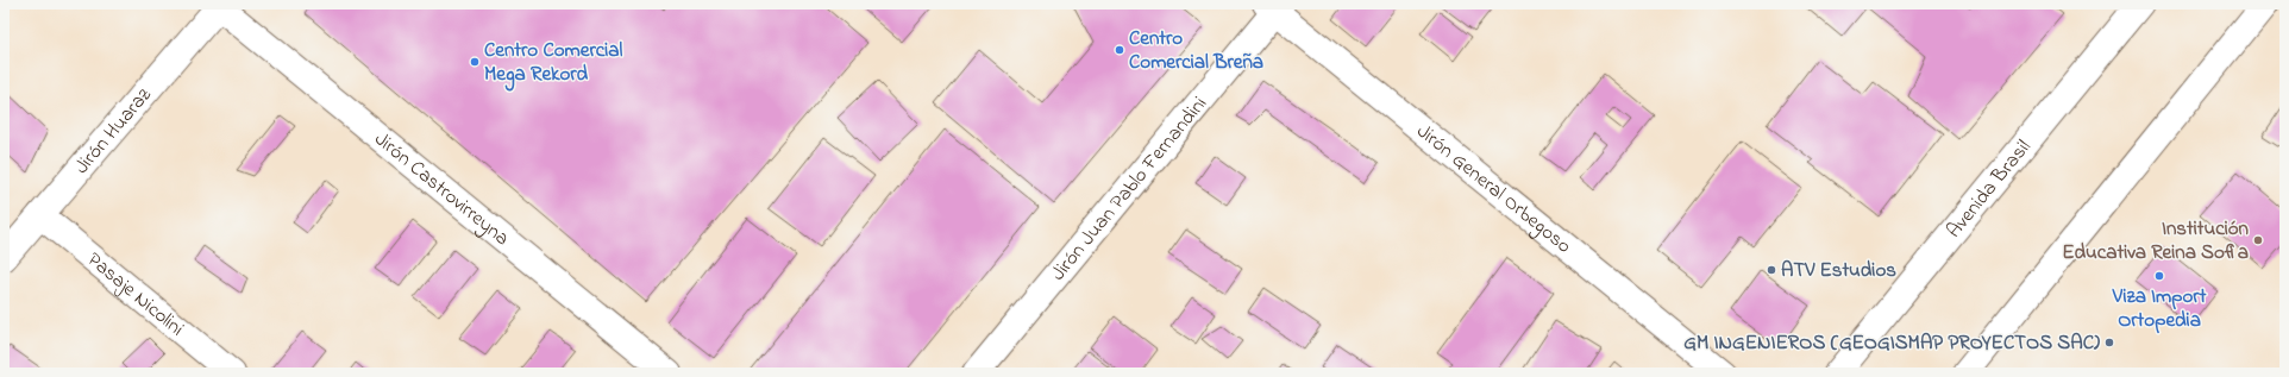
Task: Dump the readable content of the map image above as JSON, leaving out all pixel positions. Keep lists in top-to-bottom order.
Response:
{
  "streets": {
    "street": [
      "Jirón Huaraz",
      "Jirón Castrovirreyna",
      "Jirón Juan Pablo Fernandini",
      "Jirón General Orbegoso",
      "Avenida Brasil",
      "Pasaje Nicolini"
    ]
  },
  "crossings": [
    ["Jirón Huaraz", "Jirón Castrovirreyna"],
    ["Jirón Huaraz", "Pasaje Nicolini"],
    ["Jirón Juan Pablo Fernandini", "Jirón General Orbegoso"]
  ],
  "places": [
    "Centro Comercial Breña",
    "Centro Comercial Mega Rekord",
    "Institución Educativa Reina Sofia",
    "ATV Estudios",
    "Viza Import Ortopedia",
    "GM INGENIEROS (GEOGISMAP PROYECTOS SAC)"
  ]
}
